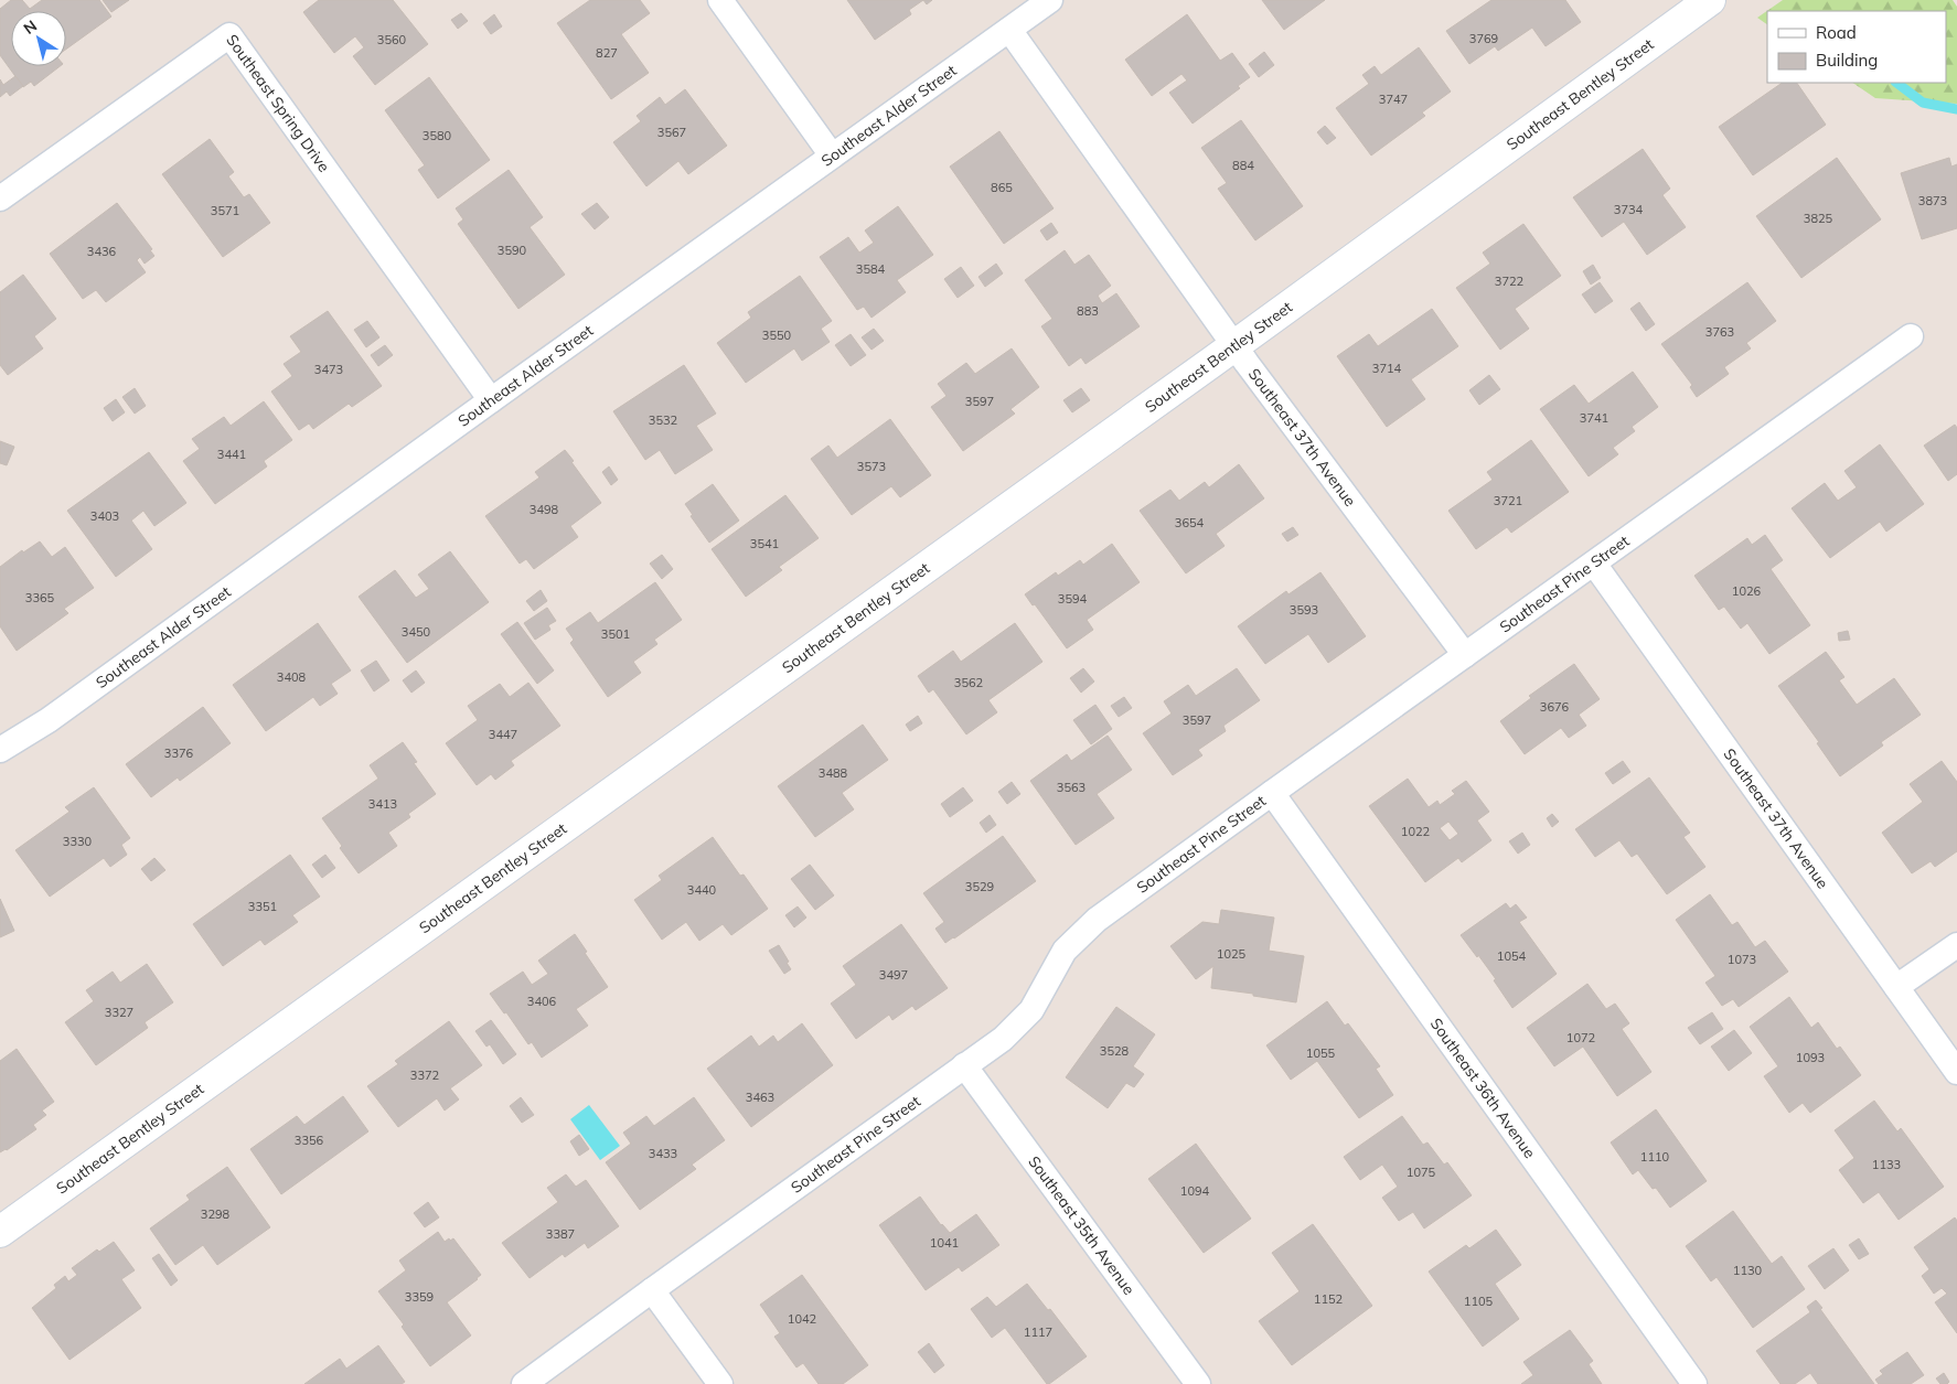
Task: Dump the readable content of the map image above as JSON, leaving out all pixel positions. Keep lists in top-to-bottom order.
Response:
{
  "streets": {
    "street": [
      "Southeast Bentley Street",
      "Southeast Spring Drive",
      "Southeast Alder Street",
      "Southeast 37th Avenue",
      "Southeast Pine Street",
      "Southeast 36th Avenue",
      "Southeast 35th Avenue"
    ]
  },
  "crossings": [
    ["Southeast Bentley Street", "Southeast 37th Avenue"],
    ["Southeast Spring Drive", "Southeast Alder Street"],
    ["Southeast Alder Street", "Southeast 37th Avenue"],
    ["Southeast 37th Avenue", "Southeast Pine Street"],
    ["Southeast Pine Street", "Southeast 36th Avenue"],
    ["Southeast Pine Street", "Southeast 35th Avenue"]
  ],
  "house_numbers": [
    "3769",
    "3560",
    "827",
    "3747",
    "3567",
    "3580",
    "884",
    "865",
    "3873",
    "3734",
    "3571",
    "3825",
    "3590",
    "3436",
    "3584",
    "3722",
    "883",
    "3763",
    "3550",
    "3714",
    "3473",
    "3597",
    "3741",
    "3532",
    "3441",
    "3573",
    "3721",
    "3498",
    "3403",
    "3654",
    "3541",
    "1026",
    "3365",
    "3594",
    "3593",
    "3450",
    "3501",
    "3408",
    "3562",
    "3676",
    "3597",
    "3447",
    "3376",
    "3488",
    "3563",
    "3413",
    "1022",
    "3330",
    "3529",
    "3440",
    "3351",
    "1025",
    "1054",
    "1073",
    "3497",
    "3406",
    "3327",
    "1072",
    "3528",
    "1055",
    "1093",
    "3372",
    "3463",
    "3356",
    "3433",
    "1110",
    "1133",
    "1075",
    "1094",
    "3298",
    "3387",
    "1041",
    "1130",
    "3359",
    "1152",
    "1105",
    "1042",
    "1117"
  ],
  "legend": ["Road", "Building"],
  "north": "top left"
}
